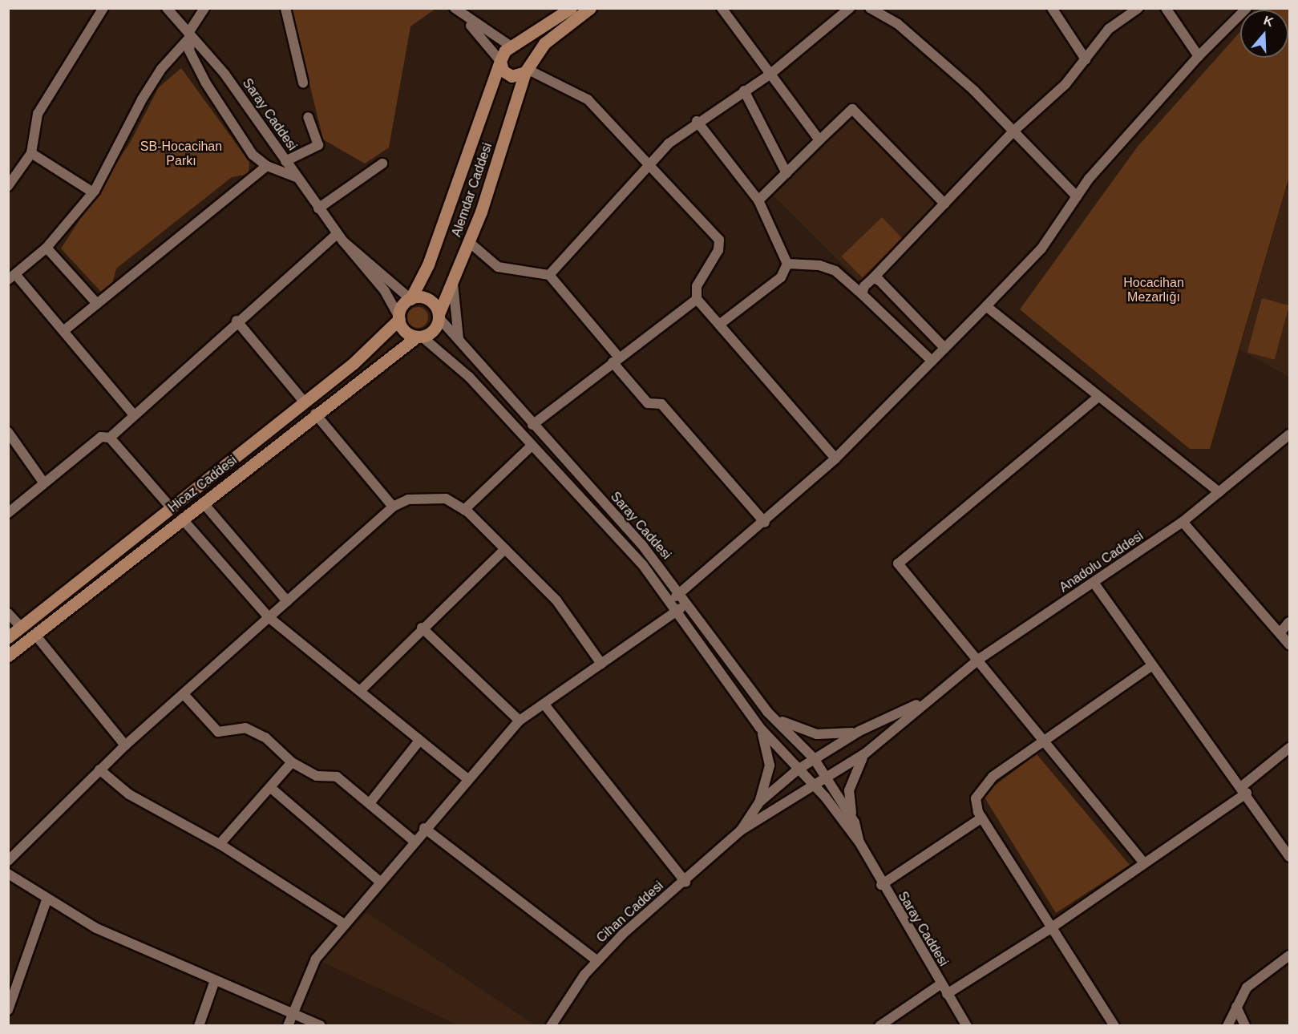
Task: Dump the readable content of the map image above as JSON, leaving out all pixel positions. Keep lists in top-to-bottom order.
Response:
{
  "streets": {
    "main road": ["Alemdar Caddesi", "Hicaz Caddesi"],
    "street": ["Saray Caddesi", "Anadolu Caddesi", "Cihan Caddesi"]
  },
  "crossings": [
    ["Saray Caddesi", "Alemdar Caddesi"],
    ["Saray Caddesi", "Hicaz Caddesi"],
    ["Saray Caddesi", "Anadolu Caddesi"],
    ["Saray Caddesi", "Cihan Caddesi"],
    ["Alemdar Caddesi", "Hicaz Caddesi"],
    ["Anadolu Caddesi", "Cihan Caddesi"]
  ],
  "parks": ["SB-Hocacihan Parkı", "Hocacihan Mezarlığı"],
  "north": "top"
}
